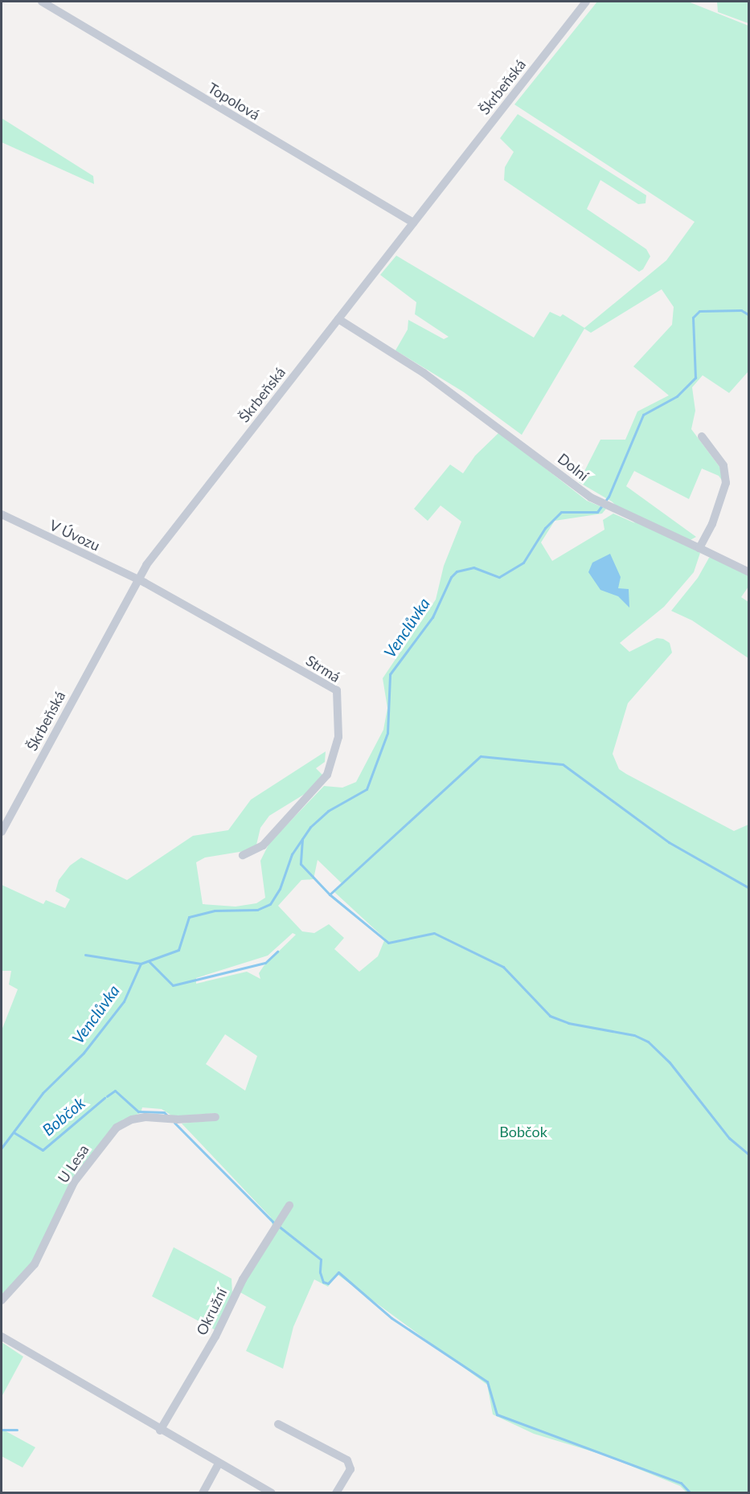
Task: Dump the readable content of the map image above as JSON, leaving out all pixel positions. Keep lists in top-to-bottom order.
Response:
{
  "streets": {
    "street": [
      "Škrbeňská",
      "Topolová",
      "Dolní",
      "V Úvozu",
      "Strmá",
      "U Lesa",
      "Okružní"
    ]
  },
  "crossings": [
    ["Škrbeňská", "Topolová"],
    ["Škrbeňská", "Dolní"],
    ["Škrbeňská", "V Úvozu"],
    ["Škrbeňská", "Strmá"],
    ["V Úvozu", "Strmá"]
  ],
  "water": ["Venclůvka", "Bobčok"],
  "parks": ["Bobčok"]
}
